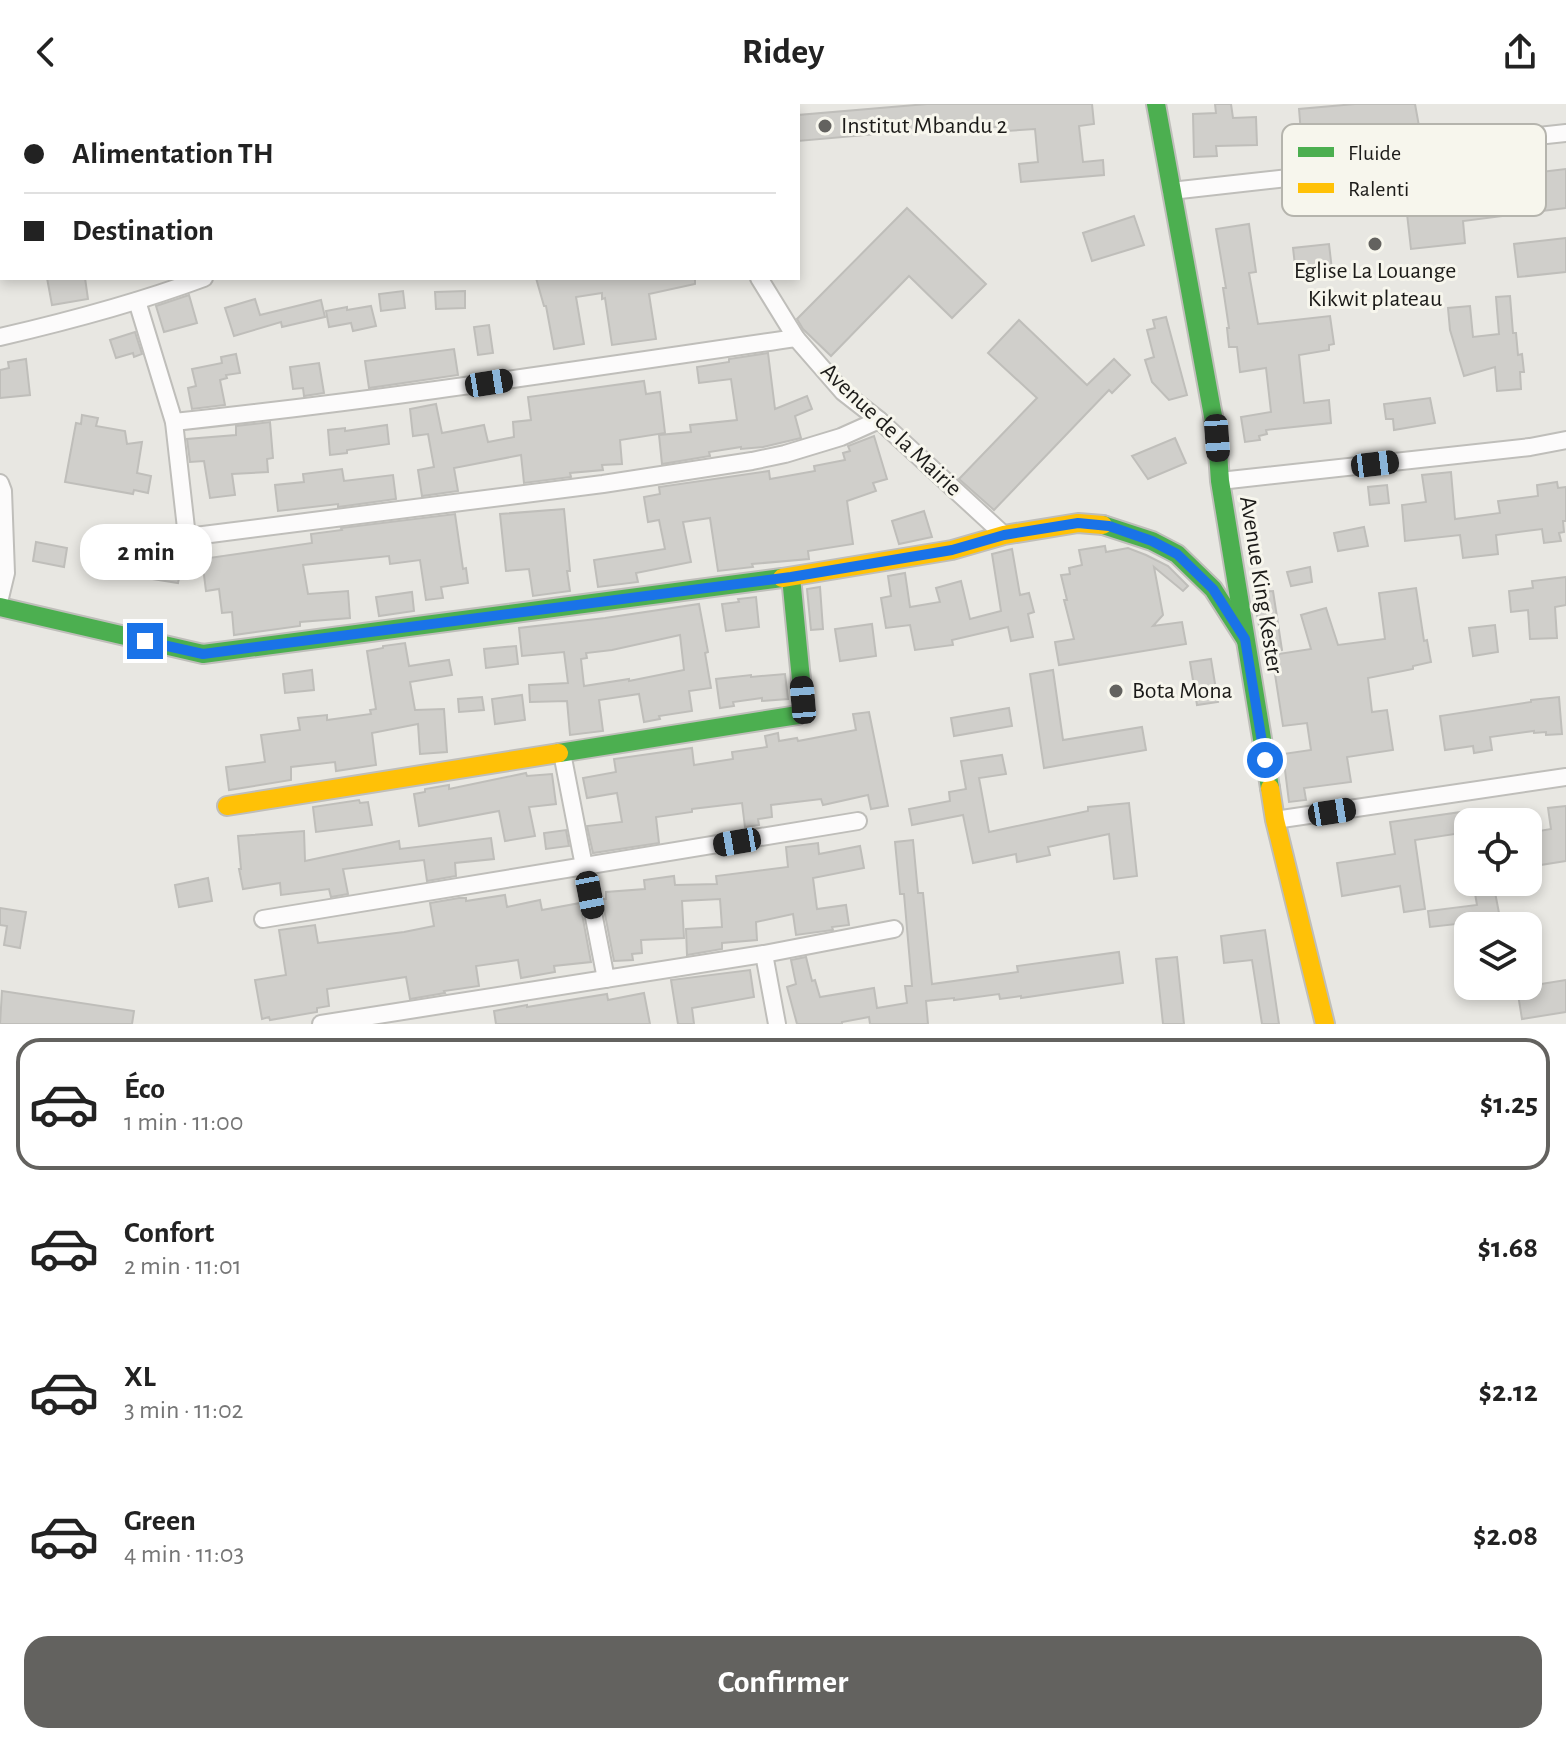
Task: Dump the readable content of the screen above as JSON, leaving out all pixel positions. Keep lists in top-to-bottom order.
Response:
{
  "streets": {
    "street": ["Avenue de la Mairie", "Avenue King Kester"]
  },
  "places": ["Institut Mbandu 2", "Eglise La Louange Kikwit plateau", "Bota Mona"],
  "legend": ["Fluide", "Ralenti"],
  "page": {
    "header": "Ridey",
    "banner": ["Alimentation TH", "Destination"],
    "bubble": "2 min",
    "list": [
      {
        "name": "Éco",
        "note": "1 min · 11:00",
        "value": "$1.25"
      },
      {
        "name": "Confort",
        "note": "2 min · 11:01",
        "value": "$1.68"
      },
      {
        "name": "XL",
        "note": "3 min · 11:02",
        "value": "$2.12"
      },
      {
        "name": "Green",
        "note": "4 min · 11:03",
        "value": "$2.08"
      }
    ],
    "buttons": "Confirmer"
  }
}
